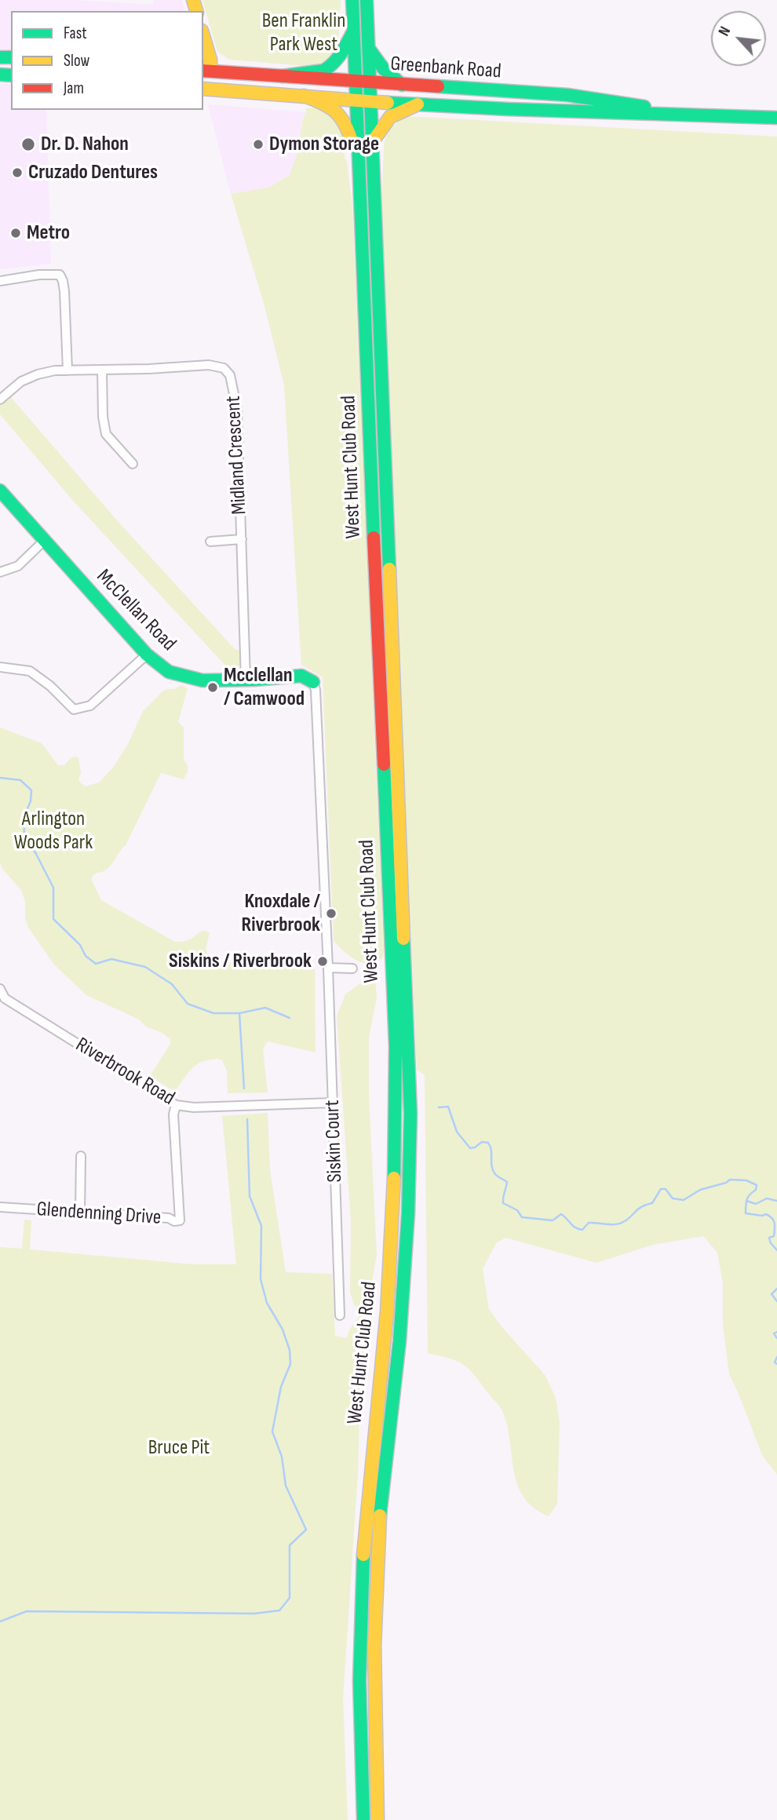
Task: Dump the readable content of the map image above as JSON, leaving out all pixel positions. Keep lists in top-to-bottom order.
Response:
{
  "streets": {
    "main road": ["Greenbank Road", "West Hunt Club Road", "McClellan Road"],
    "street": [
      "Midland Crescent",
      "Riverbrook Road",
      "Siskin Court",
      "Glendenning Drive"
    ]
  },
  "crossings": [
    ["Greenbank Road", "West Hunt Club Road"],
    ["Midland Crescent", "McClellan Road"],
    ["McClellan Road", "Siskin Court"],
    ["Riverbrook Road", "Siskin Court"],
    ["Riverbrook Road", "Glendenning Drive"]
  ],
  "parks": ["Ben Franklin Park West", "Arlington Woods Park", "Bruce Pit"],
  "places": [
    "Dr. D. Nahon",
    "Dymon Storage",
    "Cruzado Dentures",
    "Metro",
    "Mcclellan / Camwood",
    "Knoxdale / Riverbrook",
    "Siskins / Riverbrook"
  ],
  "legend": ["Fast", "Slow", "Jam"],
  "north": "top left"
}
